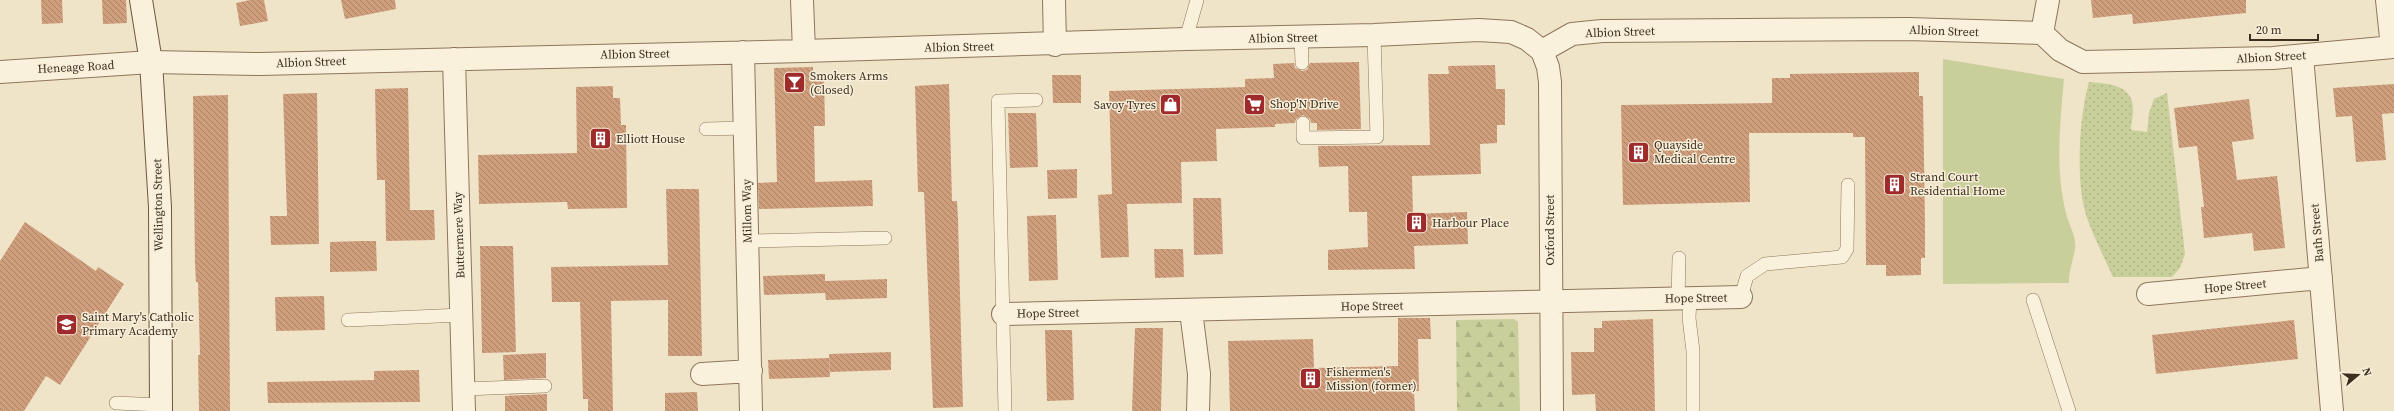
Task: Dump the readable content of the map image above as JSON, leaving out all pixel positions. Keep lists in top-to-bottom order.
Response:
{
  "streets": {
    "street": [
      "Albion Street",
      "Heneage Road",
      "Wellington Street",
      "Millom Way",
      "Oxford Street",
      "Bath Street",
      "Buttermere Way",
      "Hope Street"
    ]
  },
  "crossings": [
    ["Albion Street", "Heneage Road"],
    ["Albion Street", "Wellington Street"],
    ["Albion Street", "Millom Way"],
    ["Albion Street", "Oxford Street"],
    ["Albion Street", "Bath Street"],
    ["Albion Street", "Buttermere Way"],
    ["Heneage Road", "Wellington Street"],
    ["Oxford Street", "Hope Street"],
    ["Bath Street", "Hope Street"]
  ],
  "places": {
    "bar": ["Smokers Arms (Closed)"],
    "supermarket": ["Shop'N Drive"],
    "shop": ["Savoy Tyres"],
    "building": [
      "Elliott House",
      "Quayside Medical Centre",
      "Strand Court Residential Home",
      "Harbour Place",
      "Fishermen's Mission (former)"
    ],
    "school or university": ["Saint Mary's Catholic Primary Academy"]
  },
  "scale_bar": "20 m",
  "north": "right"
}
